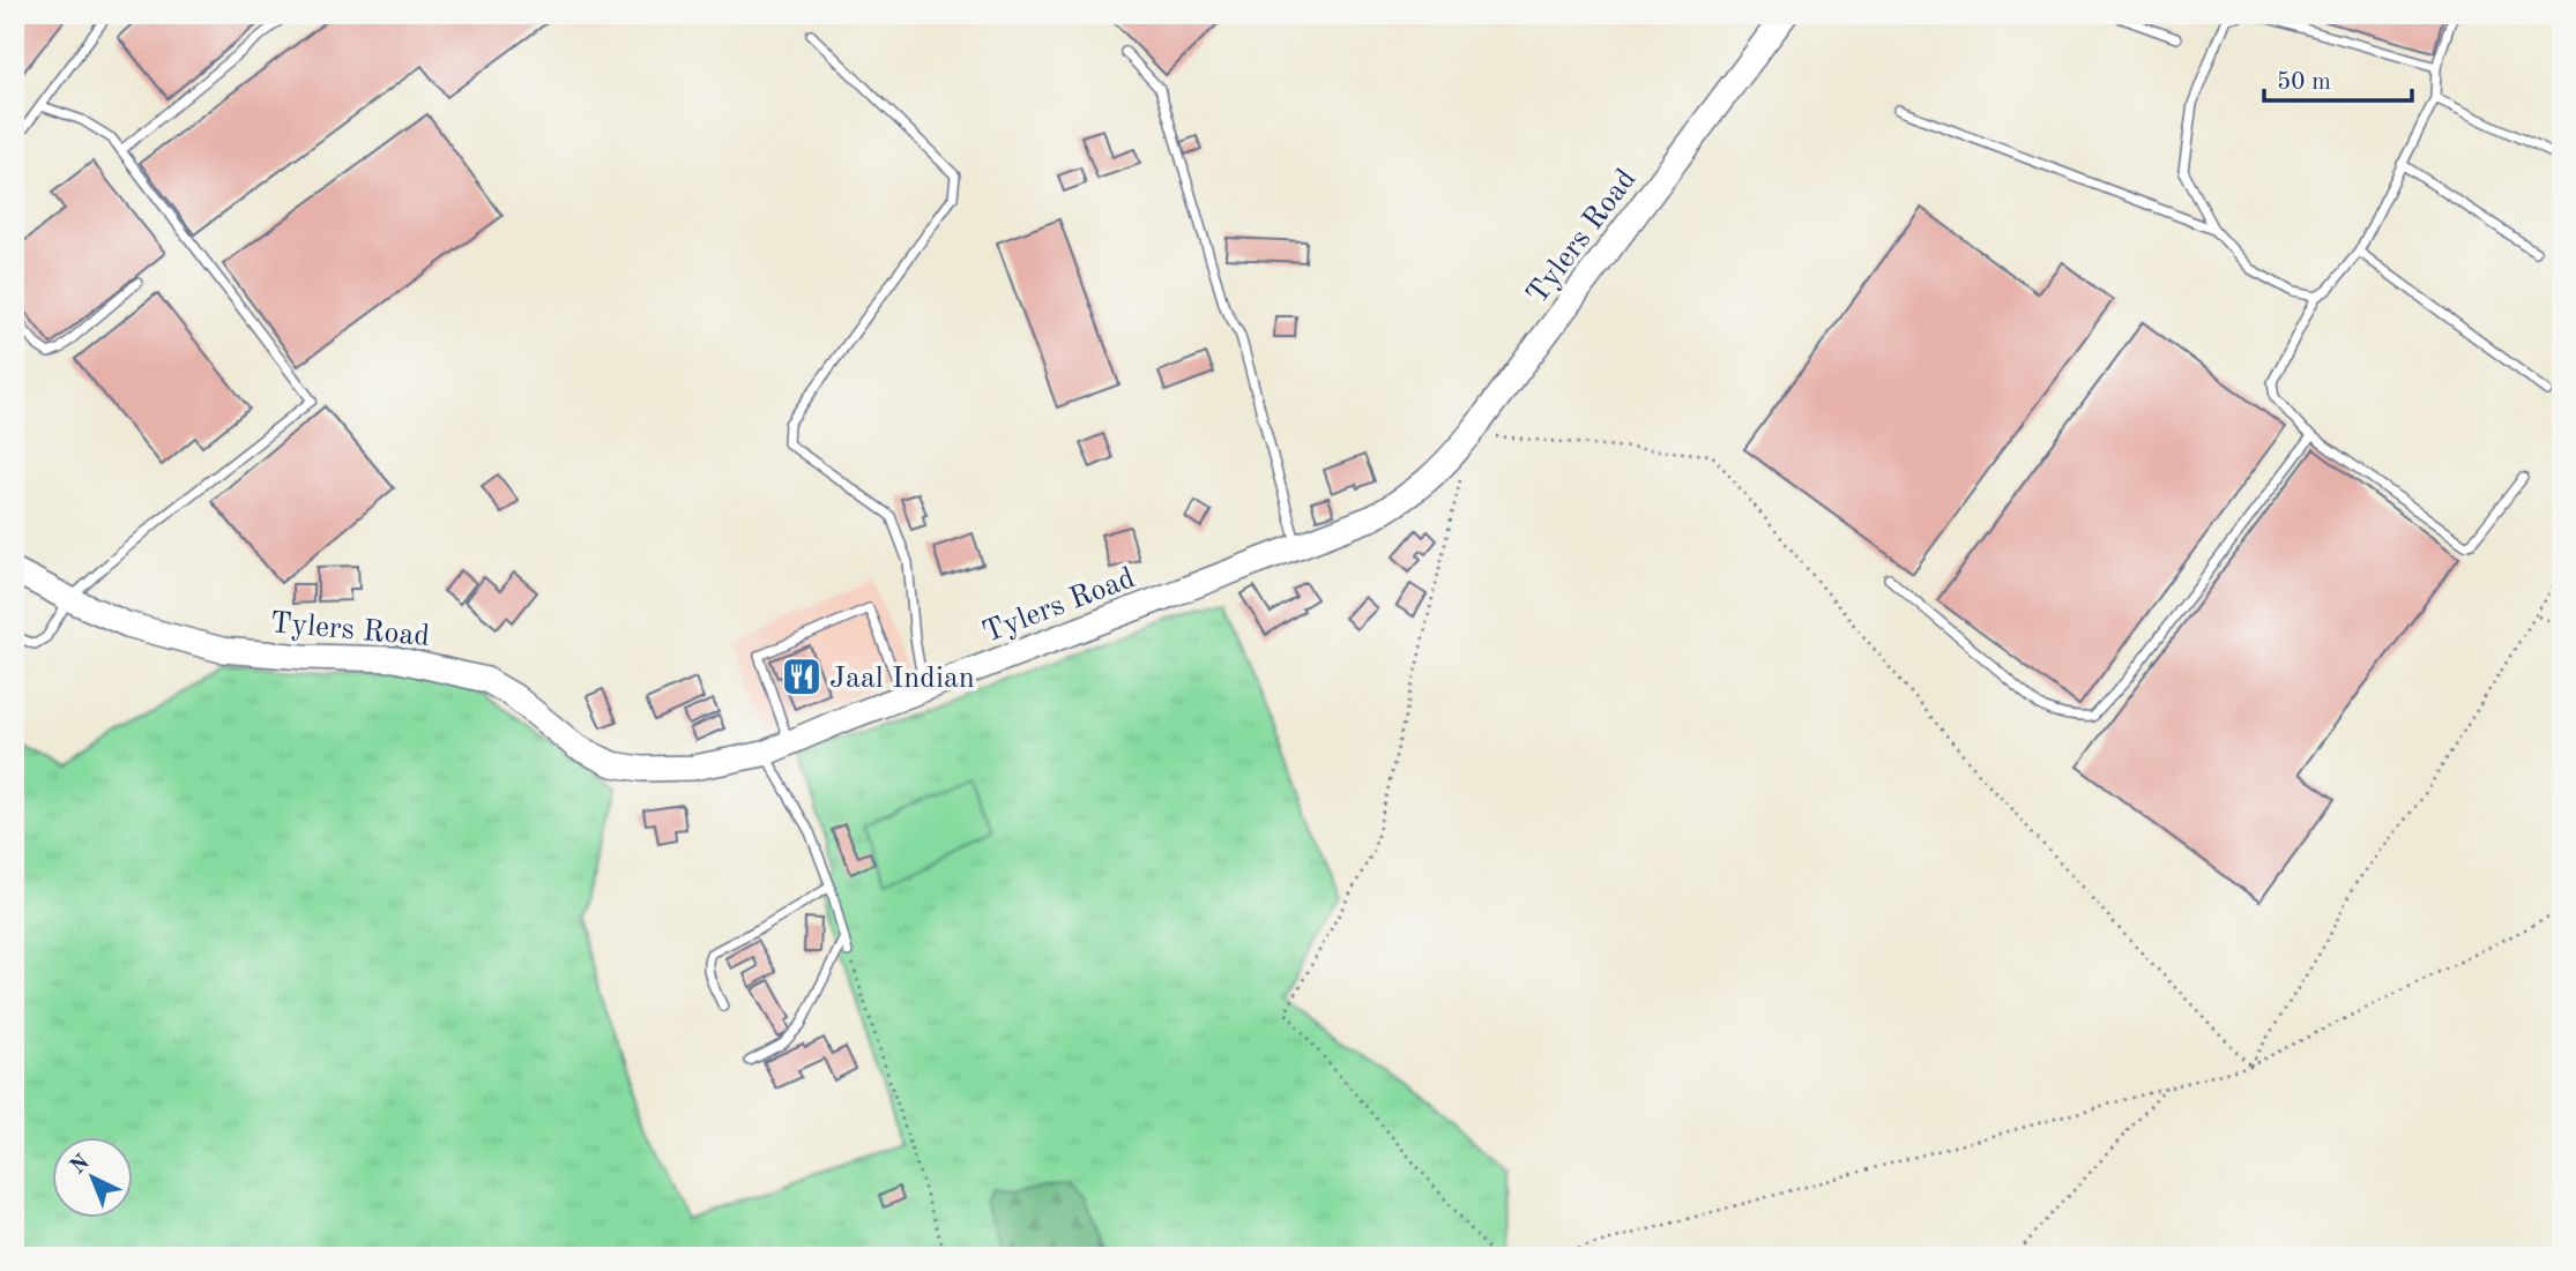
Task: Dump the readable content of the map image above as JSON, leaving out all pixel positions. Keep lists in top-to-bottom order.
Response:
{
  "streets": {
    "street": ["Tylers Road"]
  },
  "places": {
    "restaurant": ["Jaal Indian"]
  },
  "scale_bar": "50 m",
  "north": "top left"
}
